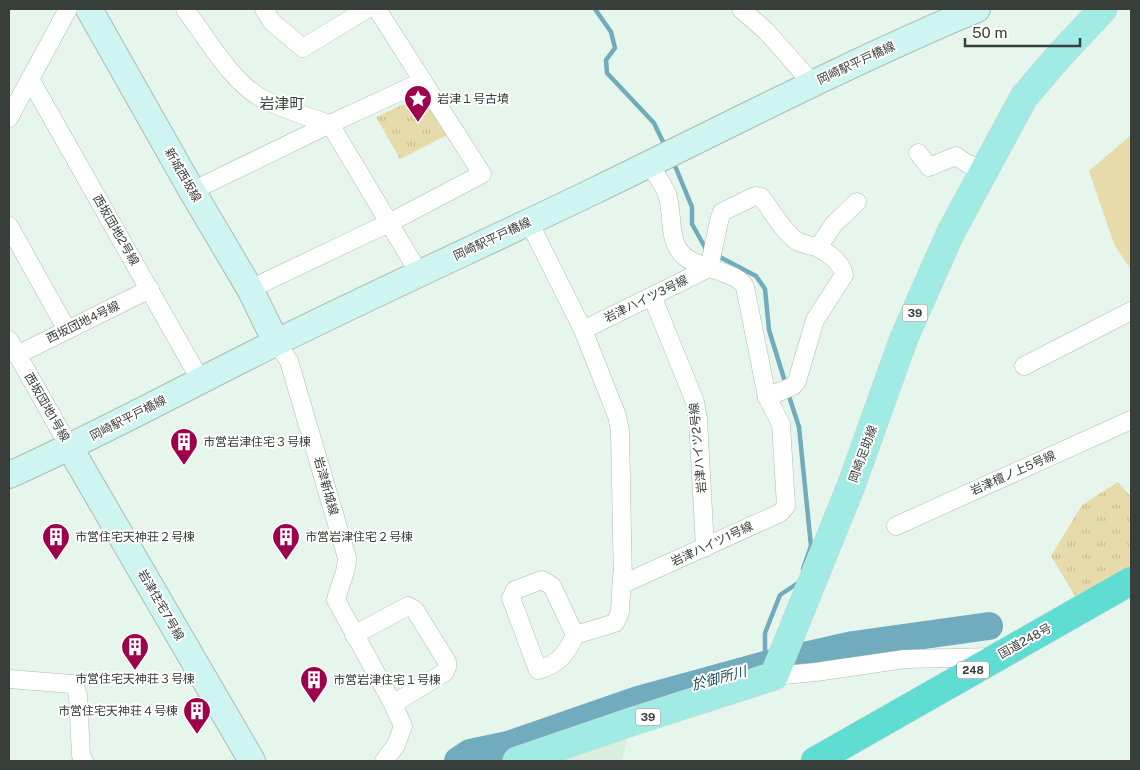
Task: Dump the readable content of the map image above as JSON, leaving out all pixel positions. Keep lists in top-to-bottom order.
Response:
{
  "streets": {
    "highway": ["国道248号", "248"],
    "main road": ["39", "岡崎足助線"],
    "street": [
      "岡崎駅平戸橋線",
      "新城西坂線",
      "西坂団地2号線",
      "岩津ハイツ3号線",
      "西坂団地4号線",
      "西坂団地1号線",
      "岩津ハイツ2号線",
      "岩津檀ノ上5号線",
      "岩津新城線",
      "岩津ハイツ1号線",
      "岩津住宅7号線"
    ]
  },
  "crossings": [
    ["岡崎駅平戸橋線", "新城西坂線"],
    ["岡崎駅平戸橋線", "西坂団地2号線"],
    ["岡崎駅平戸橋線", "西坂団地1号線"],
    ["岡崎駅平戸橋線", "岩津新城線"],
    ["岡崎駅平戸橋線", "岩津ハイツ1号線"],
    ["岡崎駅平戸橋線", "岩津住宅7号線"],
    ["新城西坂線", "岩津新城線"],
    ["西坂団地2号線", "西坂団地4号線"],
    ["岩津ハイツ3号線", "岩津ハイツ2号線"],
    ["岩津ハイツ3号線", "岩津ハイツ1号線"],
    ["39", "岡崎足助線"],
    ["西坂団地4号線", "西坂団地1号線"],
    ["西坂団地1号線", "岩津住宅7号線"],
    ["岩津ハイツ2号線", "岩津ハイツ1号線"]
  ],
  "districts": ["岩津町"],
  "water": ["於御所川"],
  "places": {
    "place": ["岩津１号古墳"],
    "building": [
      "市営岩津住宅３号棟",
      "市営住宅天神荘２号棟",
      "市営岩津住宅２号棟",
      "市営住宅天神荘３号棟",
      "市営岩津住宅１号棟",
      "市営住宅天神荘４号棟"
    ]
  },
  "scale_bar": "50 m"
}
